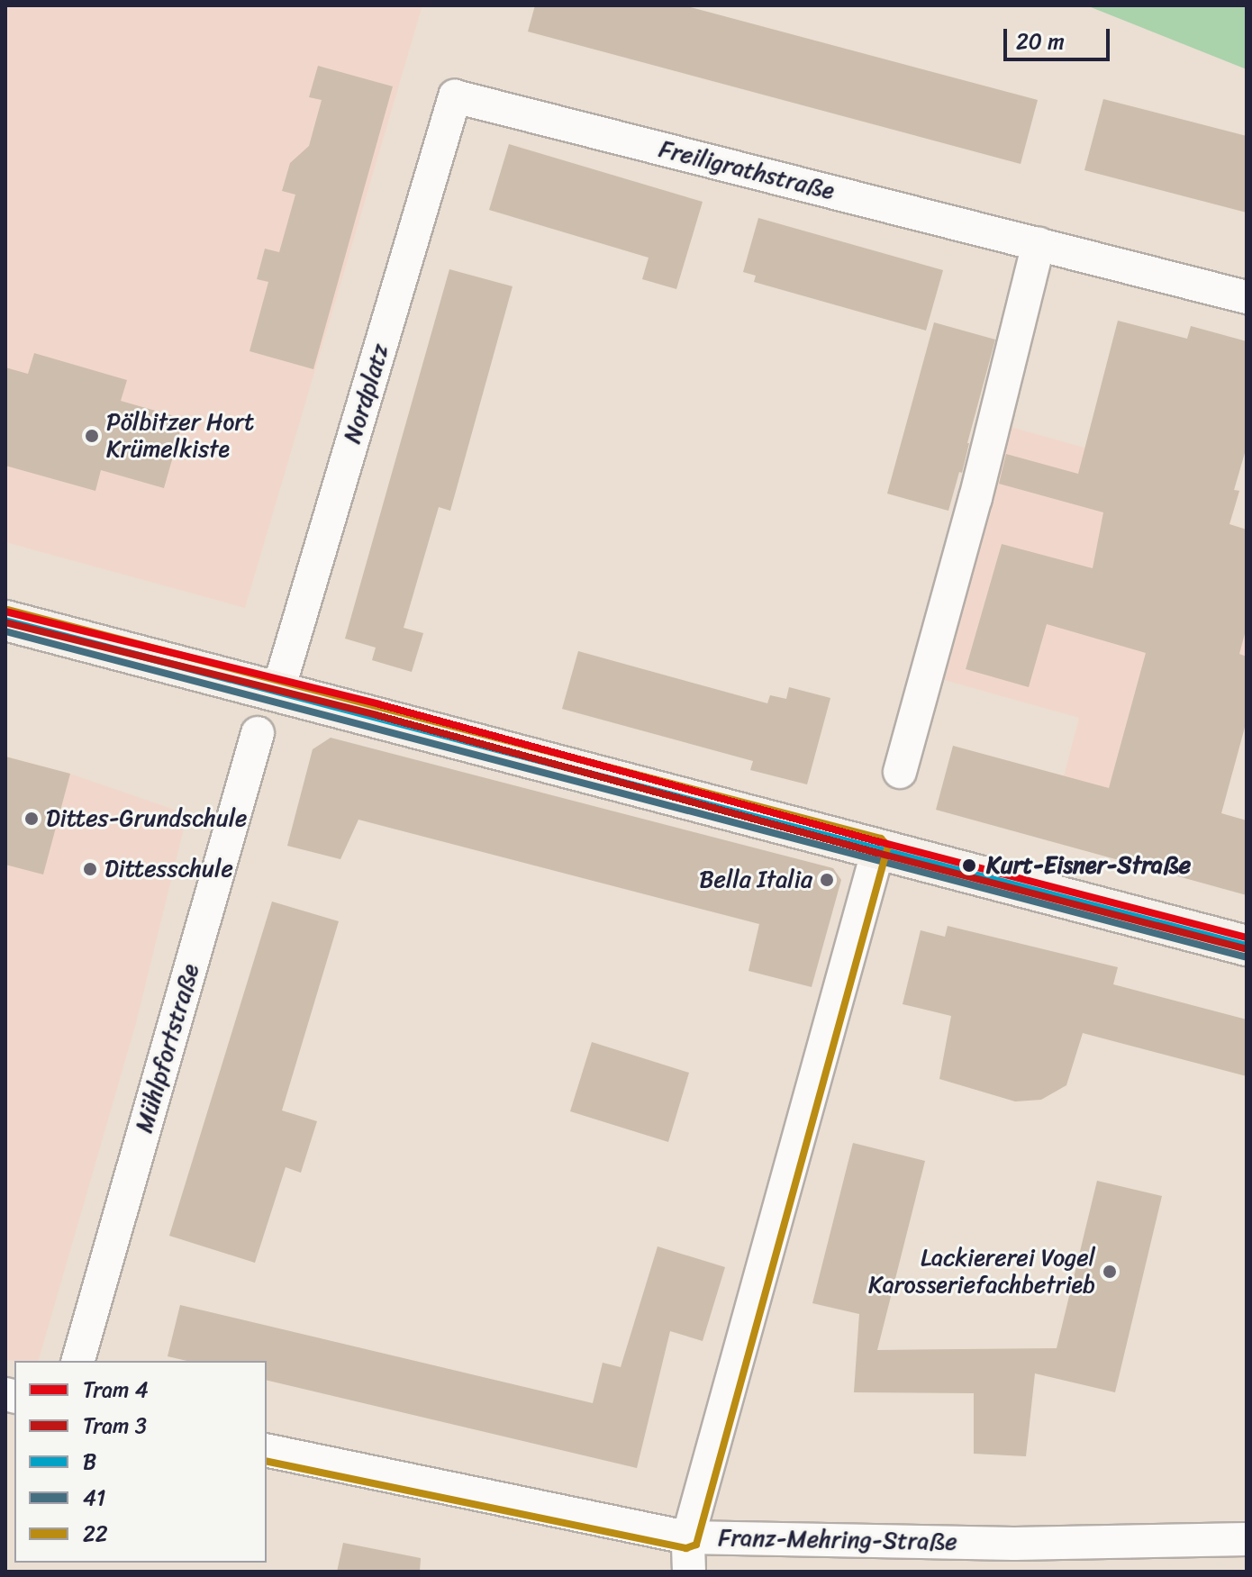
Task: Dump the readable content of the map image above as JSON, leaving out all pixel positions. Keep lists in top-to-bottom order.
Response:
{
  "streets": {
    "street": [
      "Freiligrathstraße",
      "Nordplatz",
      "Mühlpfortstraße",
      "Franz-Mehring-Straße"
    ]
  },
  "crossings": [
    ["Freiligrathstraße", "Nordplatz"]
  ],
  "places": [
    "Pölbitzer Hort Krümelkiste",
    "Dittes-Grundschule",
    "Kurt-Eisner-Straße",
    "Dittesschule",
    "Bella Italia",
    "Lackiererei Vogel Karosseriefachbetrieb"
  ],
  "lines": [
    "transit line 22",
    "tram line 4",
    "transit line B",
    "tram line 3",
    "transit line 41"
  ],
  "legend": [
    "Tram 4",
    "Tram 3",
    "B",
    "41",
    "22"
  ],
  "scale_bar": "20 m"
}
